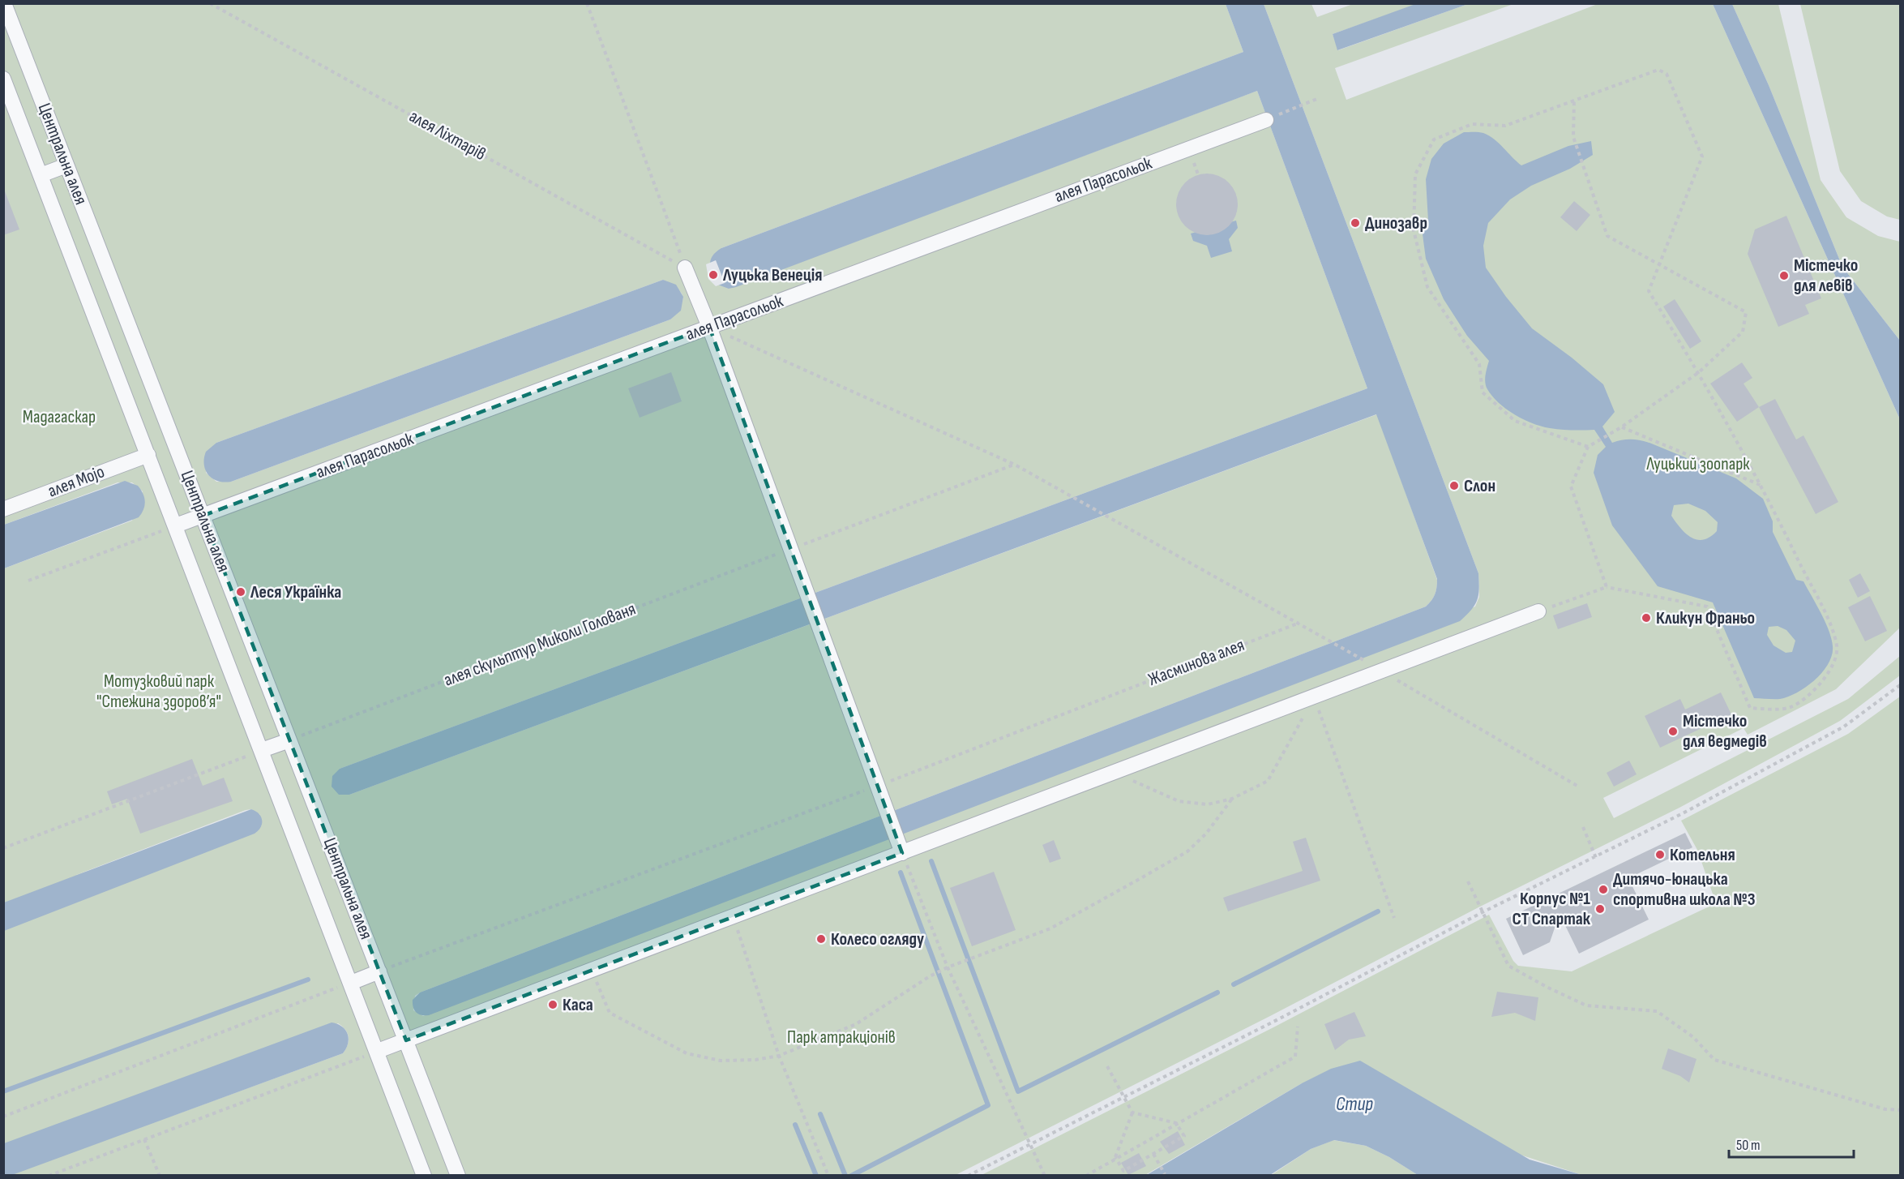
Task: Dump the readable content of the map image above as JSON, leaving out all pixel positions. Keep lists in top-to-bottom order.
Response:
{
  "streets": {
    "street": ["Центральна алея", "алея Парасольок", "алея Mojo"],
    "path": ["алея Ліхтарів", "алея скульптур Миколи Голованя", "Жасминова алея"]
  },
  "crossings": [
    ["Центральна алея", "алея Парасольок"],
    ["Центральна алея", "алея Mojo"],
    ["Центральна алея", "алея скульптур Миколи Голованя"],
    ["Центральна алея", "Жасминова алея"]
  ],
  "water": ["Стир"],
  "parks": [
    "Мадагаскар",
    "Луцький зоопарк",
    "Мотузковий парк \"Стежина здоров’я\"",
    "Парк атракціонів"
  ],
  "places": [
    "Динозавр",
    "Луцька Венеція",
    "Містечко для левів",
    "Слон",
    "Леся Українка",
    "Кликун Франьо",
    "Містечко для ведмедів",
    "Котельня",
    "Дитячо-юнацька спортивна школа №3",
    "Корпус №1 СТ Спартак",
    "Колесо огляду",
    "Каса"
  ],
  "scale_bar": "50 m"
}
